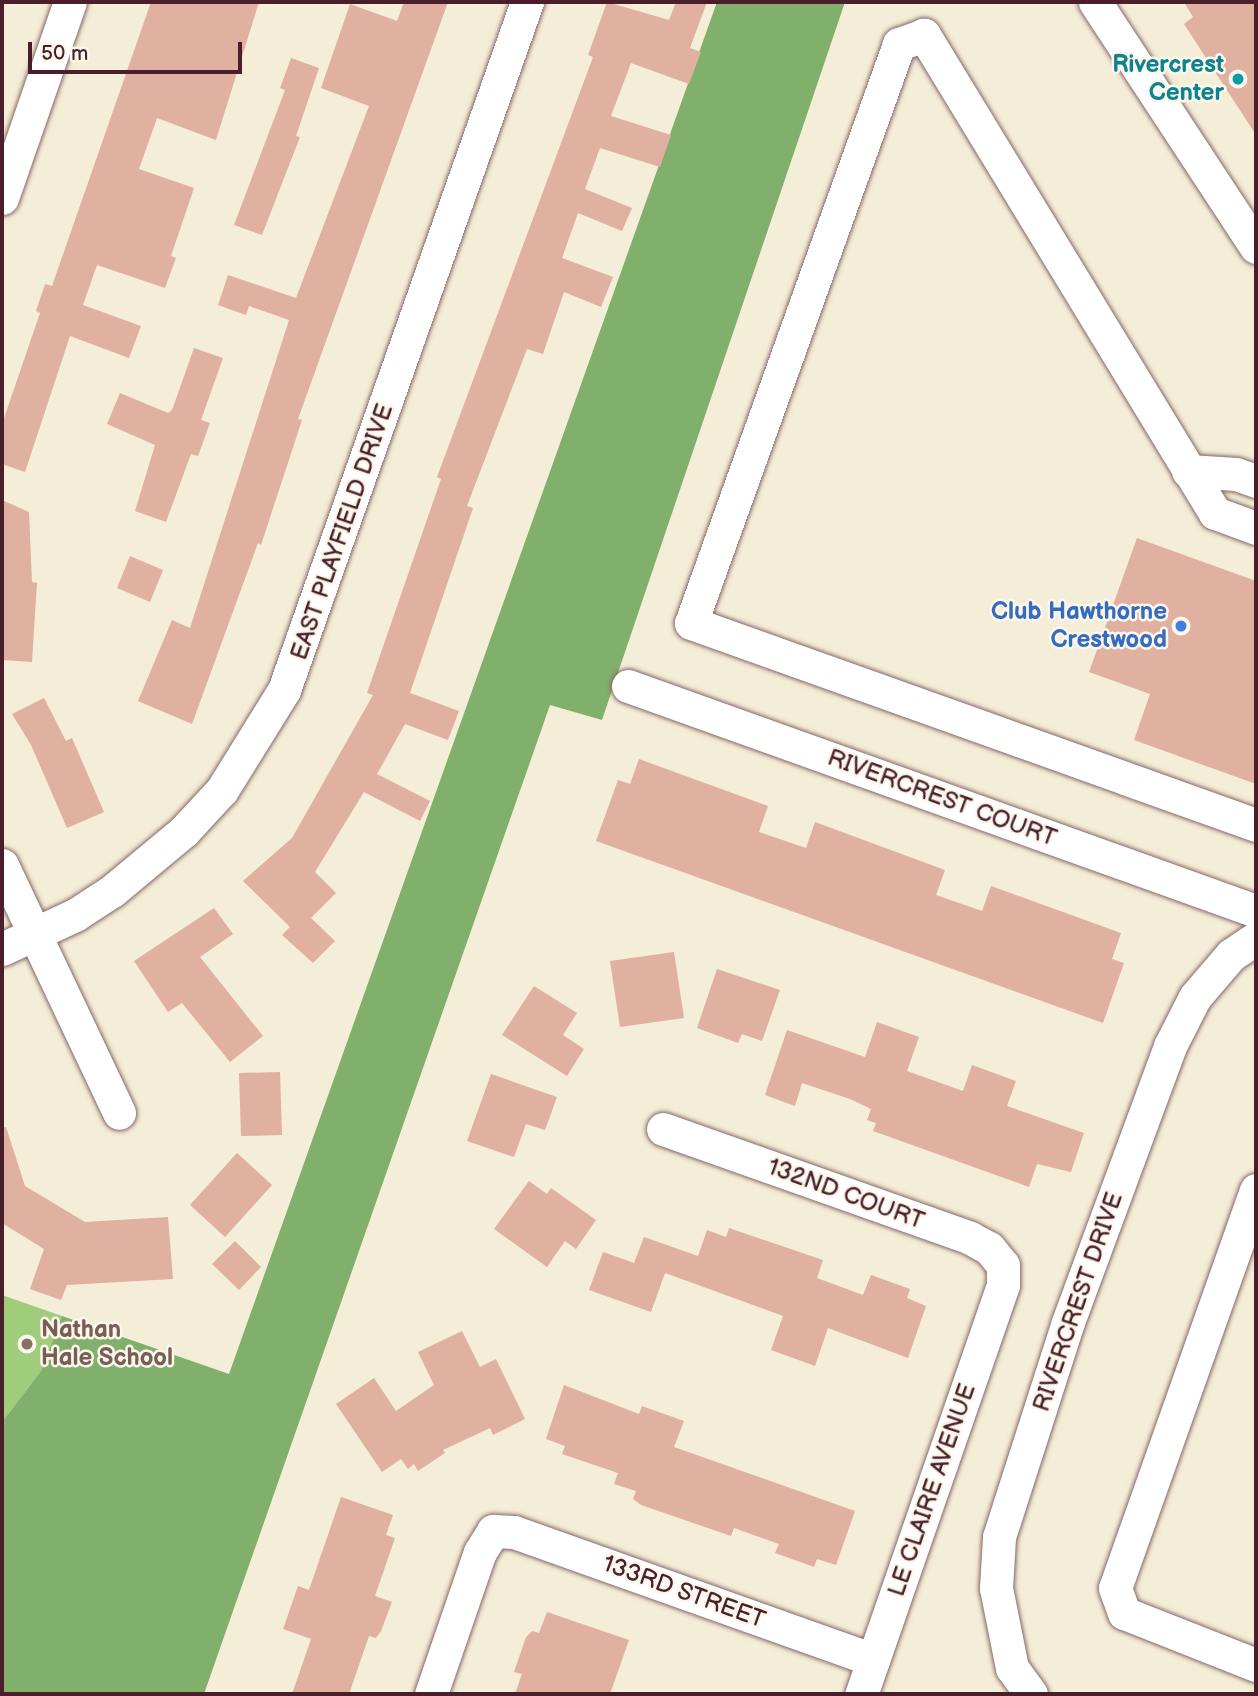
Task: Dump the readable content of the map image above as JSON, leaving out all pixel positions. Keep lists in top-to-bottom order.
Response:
{
  "streets": {
    "street": [
      "EAST PLAYFIELD DRIVE",
      "RIVERCREST COURT",
      "132ND COURT",
      "RIVERCREST DRIVE",
      "LE CLAIRE AVENUE",
      "133RD STREET"
    ]
  },
  "crossings": [
    ["132ND COURT", "LE CLAIRE AVENUE"],
    ["LE CLAIRE AVENUE", "133RD STREET"]
  ],
  "places": ["Rivercrest Center", "Club Hawthorne Crestwood", "Nathan Hale School"],
  "scale_bar": "50 m"
}
